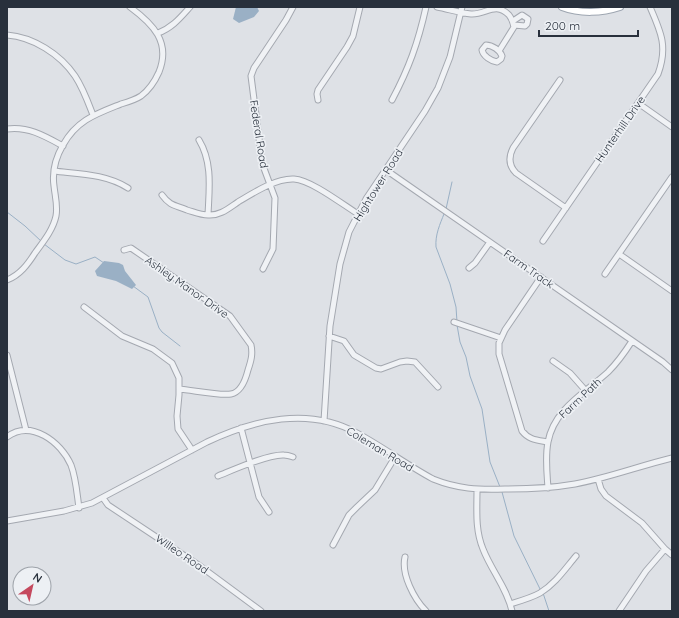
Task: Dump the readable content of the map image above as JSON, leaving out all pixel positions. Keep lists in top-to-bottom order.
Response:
{
  "streets": {
    "street": [
      "Hunterhill Drive",
      "Federal Road",
      "Hightower Road",
      "Farm Track",
      "Ashley Manor Drive",
      "Farm Path",
      "Coleman Road",
      "Willeo Road"
    ]
  },
  "crossings": [
    ["Hightower Road", "Farm Track"],
    ["Hightower Road", "Coleman Road"],
    ["Farm Track", "Farm Path"],
    ["Farm Path", "Coleman Road"],
    ["Coleman Road", "Willeo Road"]
  ],
  "scale_bar": "200 m",
  "north": "top right"
}
